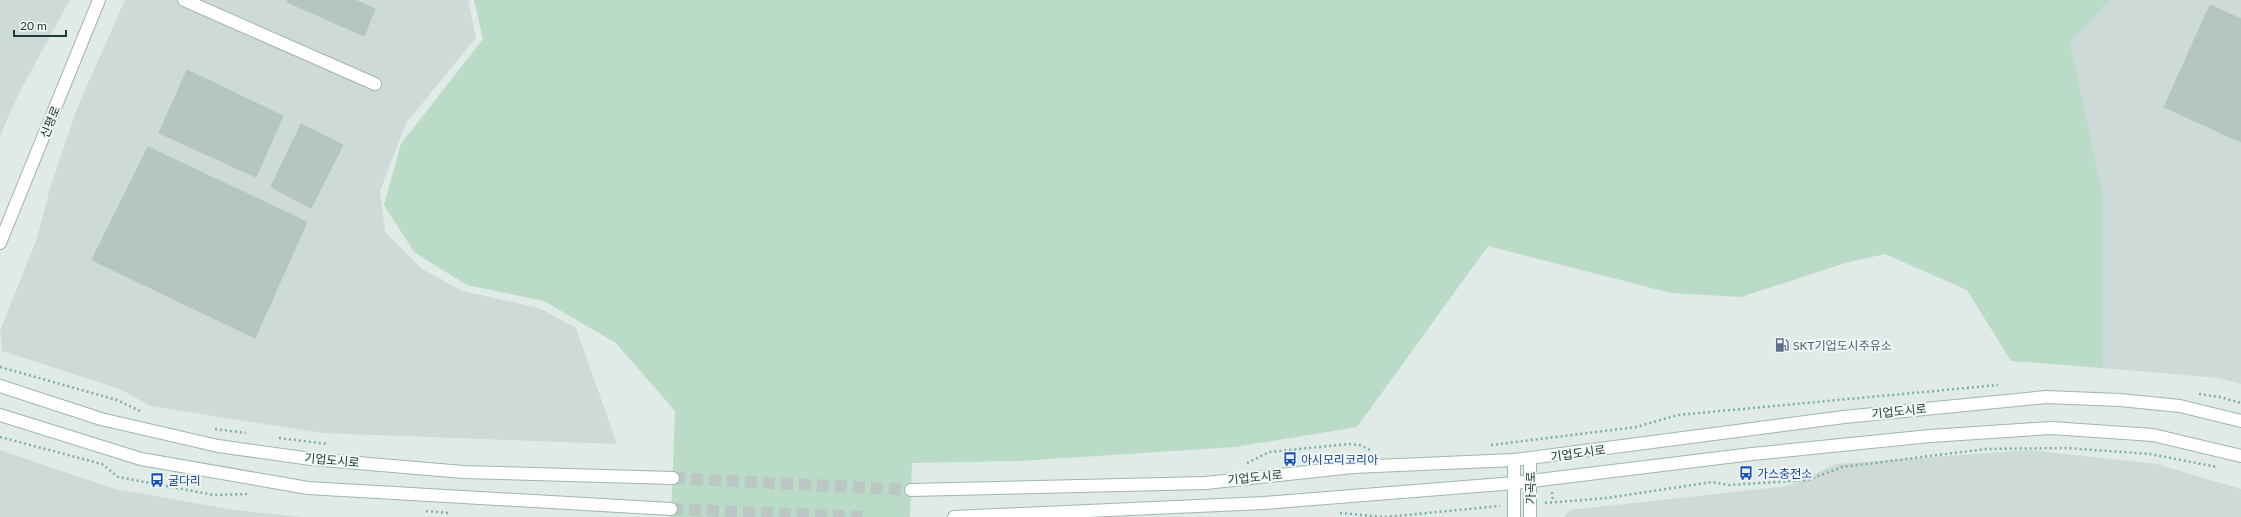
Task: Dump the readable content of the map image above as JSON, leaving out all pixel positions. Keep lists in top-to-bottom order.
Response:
{
  "streets": {
    "street": ["신평로", "기업도시로", "가곡로"]
  },
  "crossings": [
    ["기업도시로", "가곡로"]
  ],
  "places": {
    "fuel station": ["SKT기업도시주유소"],
    "bus stop": ["아시모리코리아", "가스충전소", "굴다리"]
  },
  "scale_bar": "20 m"
}
